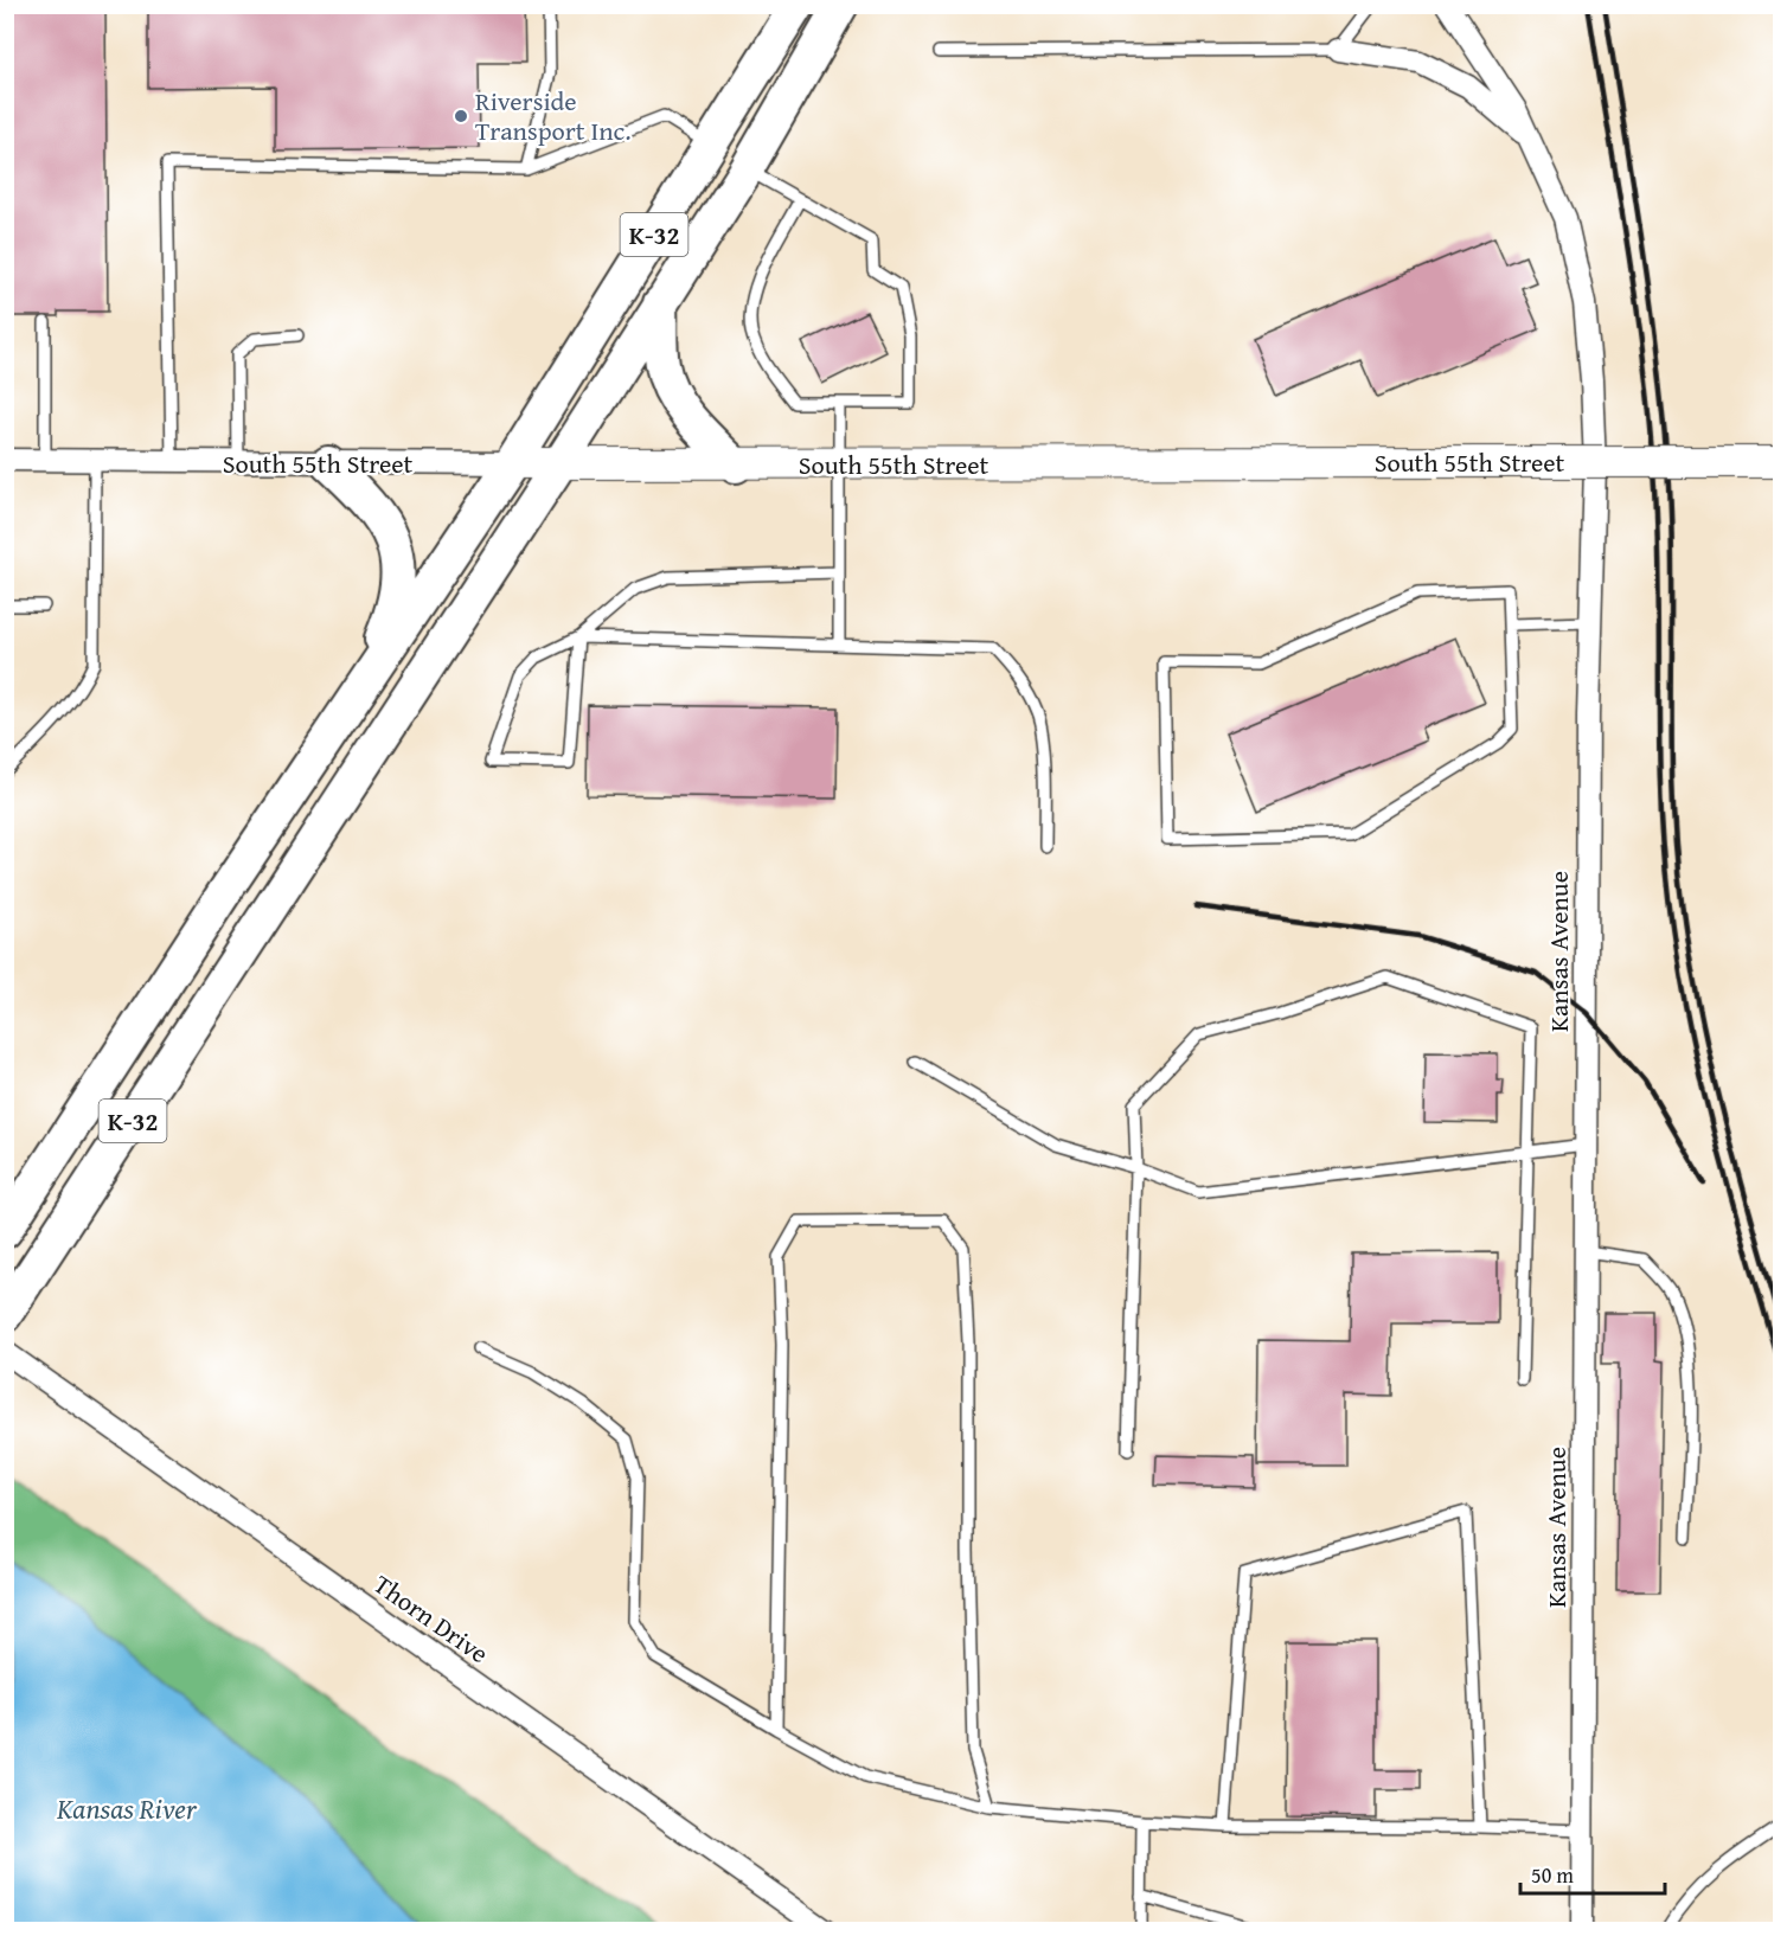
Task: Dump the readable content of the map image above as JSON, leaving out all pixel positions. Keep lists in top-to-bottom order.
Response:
{
  "streets": {
    "main road": ["K-32", "South 55th Street"],
    "street": ["Kansas Avenue", "Thorn Drive"]
  },
  "crossings": [
    ["K-32", "South 55th Street"]
  ],
  "water": ["Kansas River"],
  "places": ["Riverside Transport Inc."],
  "scale_bar": "50 m"
}
